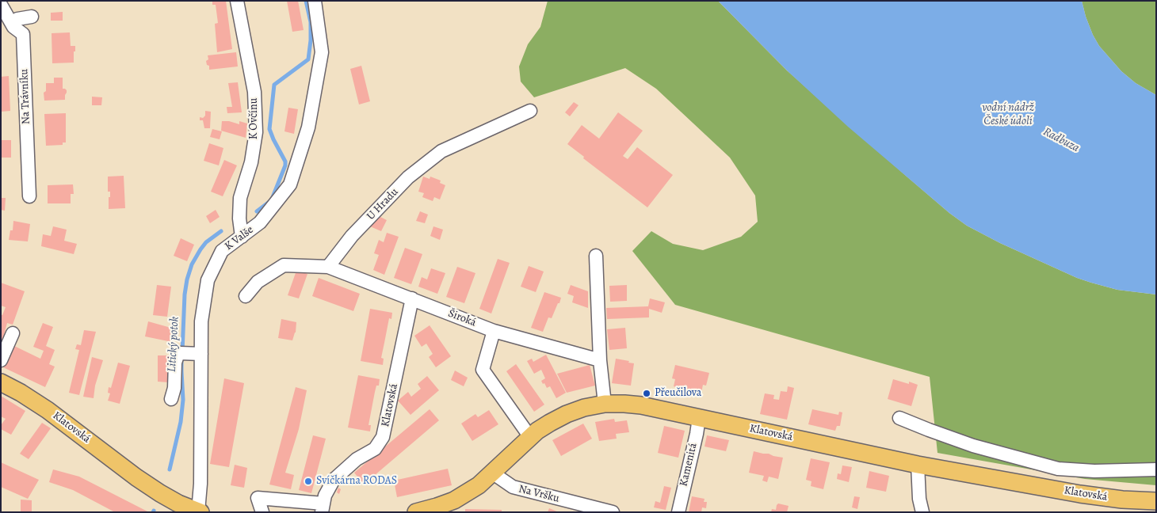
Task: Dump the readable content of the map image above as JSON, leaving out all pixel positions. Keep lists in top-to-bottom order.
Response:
{
  "streets": {
    "main road": ["Klatovská"],
    "street": [
      "Na Trávníku",
      "K Ovčínu",
      "U Hradu",
      "K Valše",
      "Široká",
      "Kamenitá",
      "Na Vršku"
    ]
  },
  "crossings": [
    ["K Ovčínu", "K Valše"],
    ["U Hradu", "Široká"],
    ["K Valše", "Klatovská"],
    ["Široká", "Klatovská"],
    ["Klatovská", "Kamenitá"],
    ["Klatovská", "Na Vršku"]
  ],
  "water": ["vodní nádrž České údolí", "Radbuza", "Litický potok"],
  "places": ["Přeučilova", "Svíčkárna RODAS"]
}
